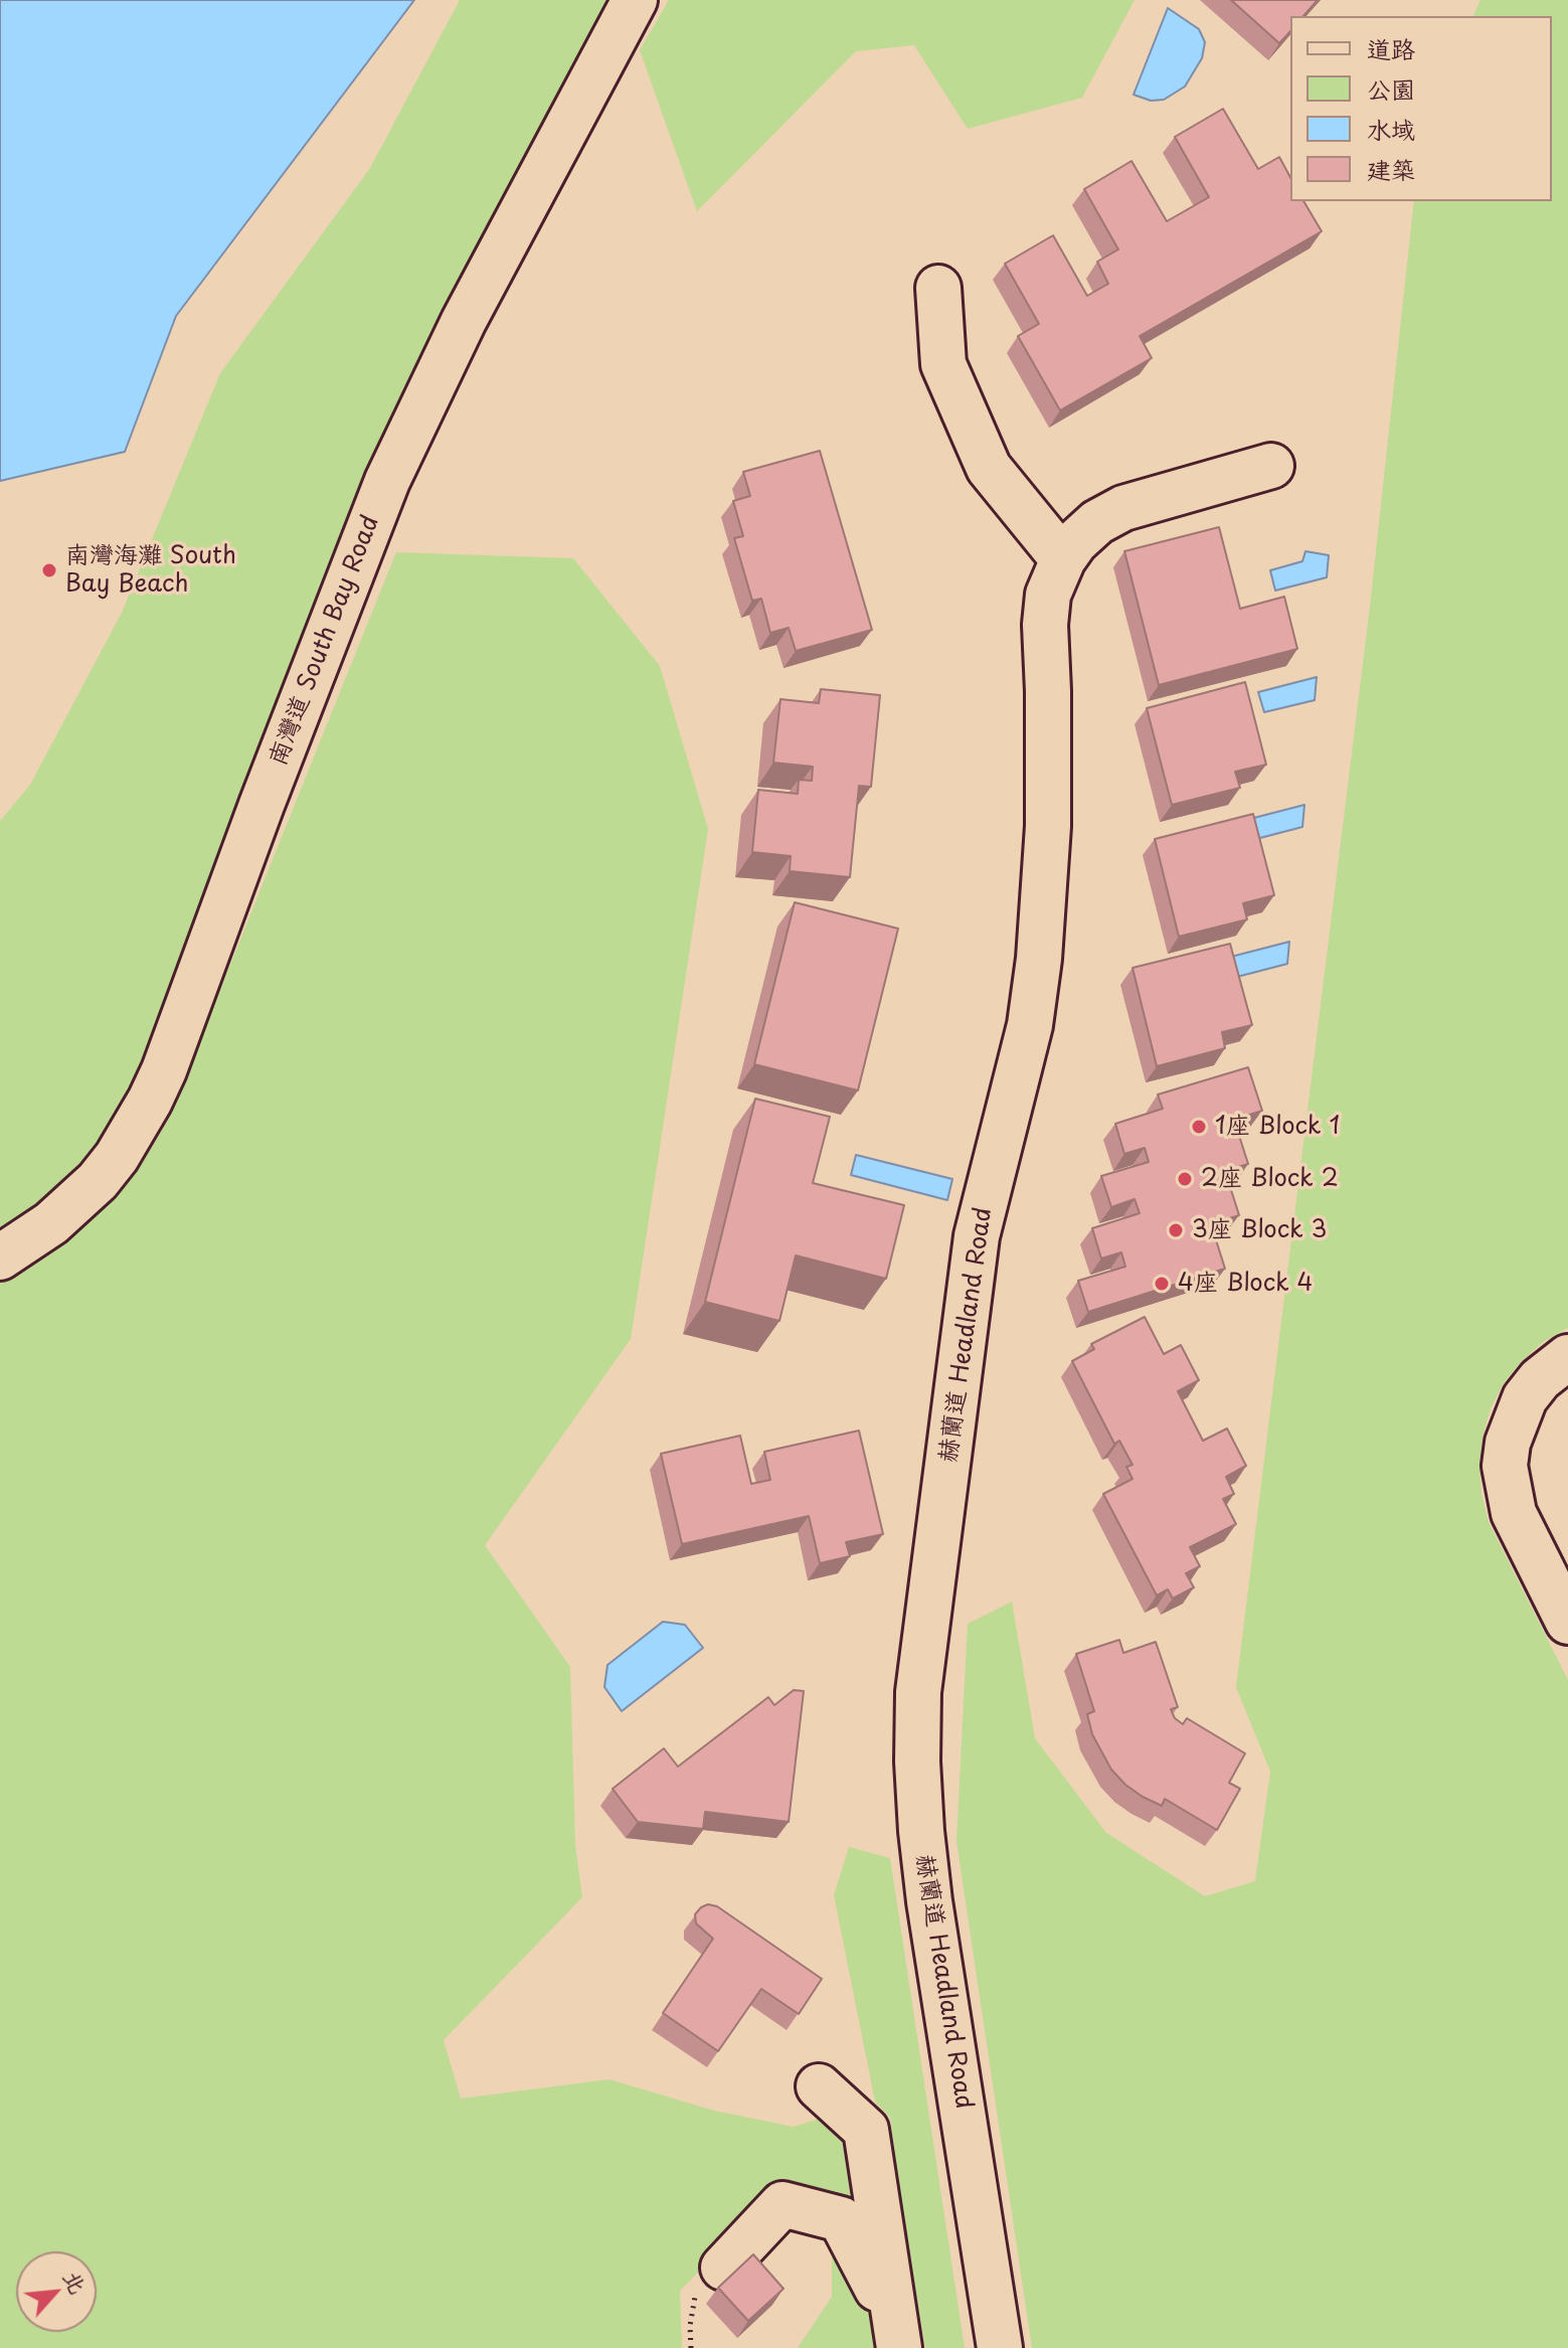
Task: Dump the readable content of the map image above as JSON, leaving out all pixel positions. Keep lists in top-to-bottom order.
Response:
{
  "streets": {
    "street": ["南灣道 South Bay Road", "赫蘭道 Headland Road"]
  },
  "places": [
    "南灣海灘 South Bay Beach",
    "1座 Block 1",
    "2座 Block 2",
    "3座 Block 3",
    "4座 Block 4"
  ],
  "legend": [
    "道路",
    "公園",
    "水域",
    "建築"
  ],
  "north": "top right"
}
